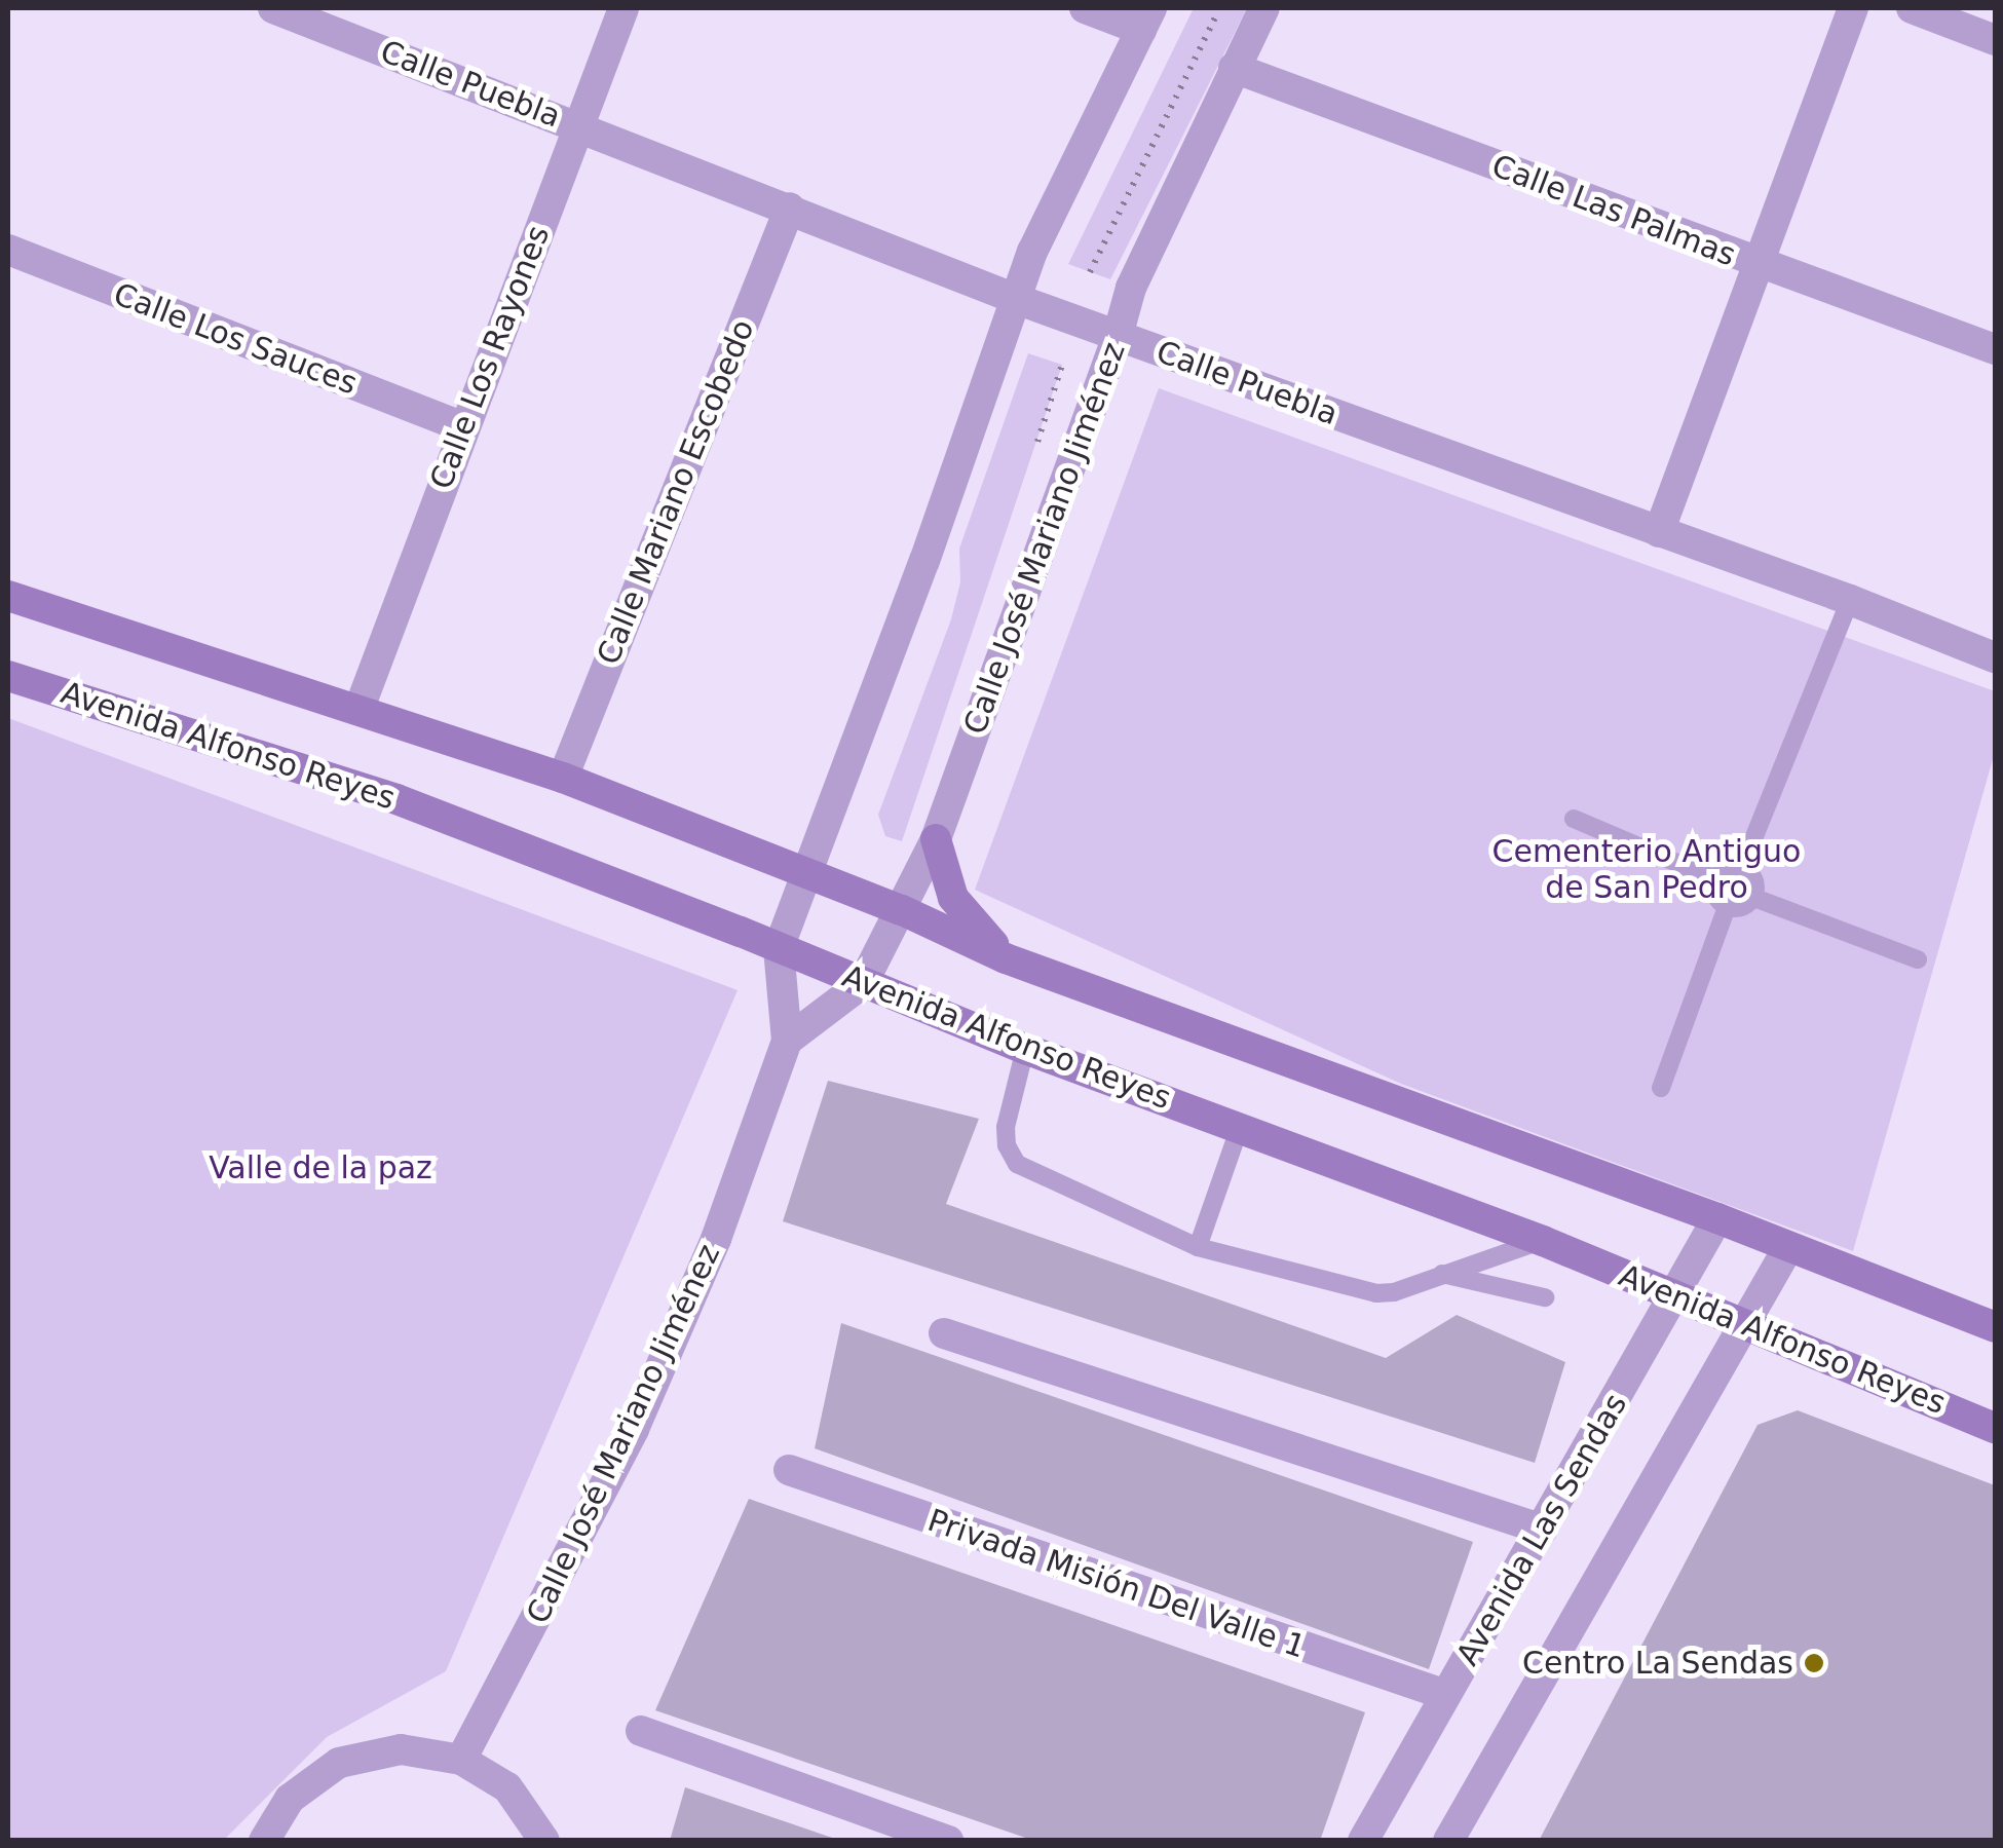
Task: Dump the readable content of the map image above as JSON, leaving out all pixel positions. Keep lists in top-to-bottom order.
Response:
{
  "streets": {
    "main road": ["Avenida Alfonso Reyes"],
    "street": [
      "Calle Puebla",
      "Calle Las Palmas",
      "Calle Los Sauces",
      "Calle Los Rayones",
      "Calle Mariano Escobedo",
      "Calle José Mariano Jiménez",
      "Avenida Las Sendas",
      "Privada Misión Del Valle 1"
    ]
  },
  "crossings": [
    ["Calle Puebla", "Calle Los Rayones"],
    ["Calle Puebla", "Calle Mariano Escobedo"],
    ["Calle Puebla", "Calle José Mariano Jiménez"],
    ["Calle Las Palmas", "Calle José Mariano Jiménez"],
    ["Calle Los Sauces", "Calle Los Rayones"],
    ["Calle José Mariano Jiménez", "Avenida Alfonso Reyes"],
    ["Avenida Alfonso Reyes", "Avenida Las Sendas"],
    ["Avenida Las Sendas", "Privada Misión Del Valle 1"]
  ],
  "parks": ["Cementerio Antiguo de San Pedro", "Valle de la paz"],
  "places": ["Centro La Sendas"]
}
